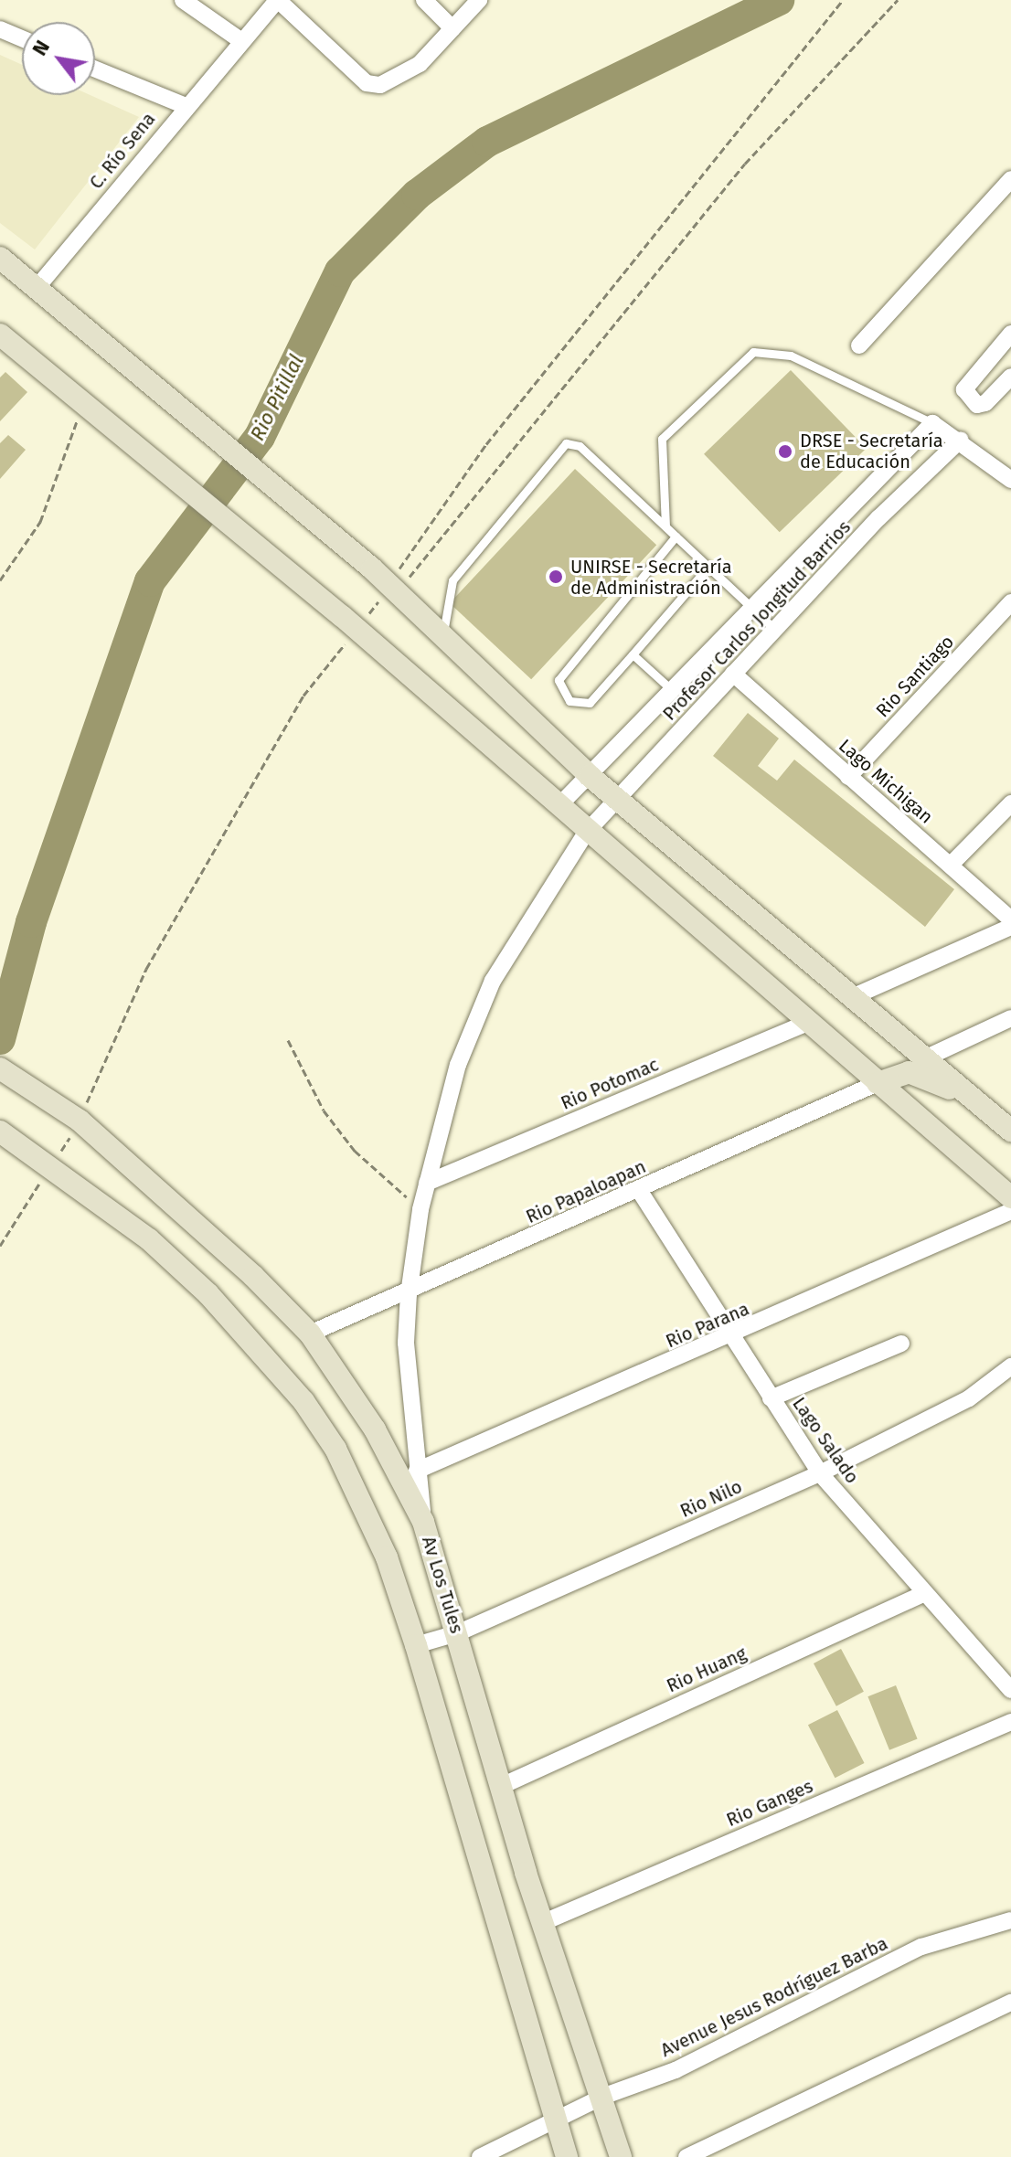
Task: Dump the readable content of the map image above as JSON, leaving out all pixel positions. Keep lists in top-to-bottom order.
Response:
{
  "streets": {
    "street": [
      "C. Río Sena",
      "Profesor Carlos Jongitud Barrios",
      "Rio Santiago",
      "Lago Michigan",
      "Rio Potomac",
      "Rio Papaloapan",
      "Rio Parana",
      "Lago Salado",
      "Rio Nilo",
      "Av Los Tules",
      "Rio Huang",
      "Rio Ganges",
      "Avenue Jesus Rodríguez Barba"
    ]
  },
  "crossings": [
    ["Profesor Carlos Jongitud Barrios", "Lago Michigan"],
    ["Profesor Carlos Jongitud Barrios", "Rio Potomac"],
    ["Profesor Carlos Jongitud Barrios", "Rio Papaloapan"],
    ["Profesor Carlos Jongitud Barrios", "Rio Parana"],
    ["Profesor Carlos Jongitud Barrios", "Av Los Tules"],
    ["Rio Santiago", "Lago Michigan"],
    ["Rio Papaloapan", "Lago Salado"],
    ["Rio Papaloapan", "Av Los Tules"],
    ["Rio Parana", "Lago Salado"],
    ["Lago Salado", "Rio Nilo"],
    ["Lago Salado", "Rio Huang"],
    ["Rio Nilo", "Av Los Tules"],
    ["Av Los Tules", "Rio Huang"],
    ["Av Los Tules", "Rio Ganges"],
    ["Av Los Tules", "Avenue Jesus Rodríguez Barba"]
  ],
  "water": ["Rio Pitillal"],
  "places": ["DRSE - Secretaría de Educación", "UNIRSE - Secretaría de Administración"],
  "north": "top left"
}
